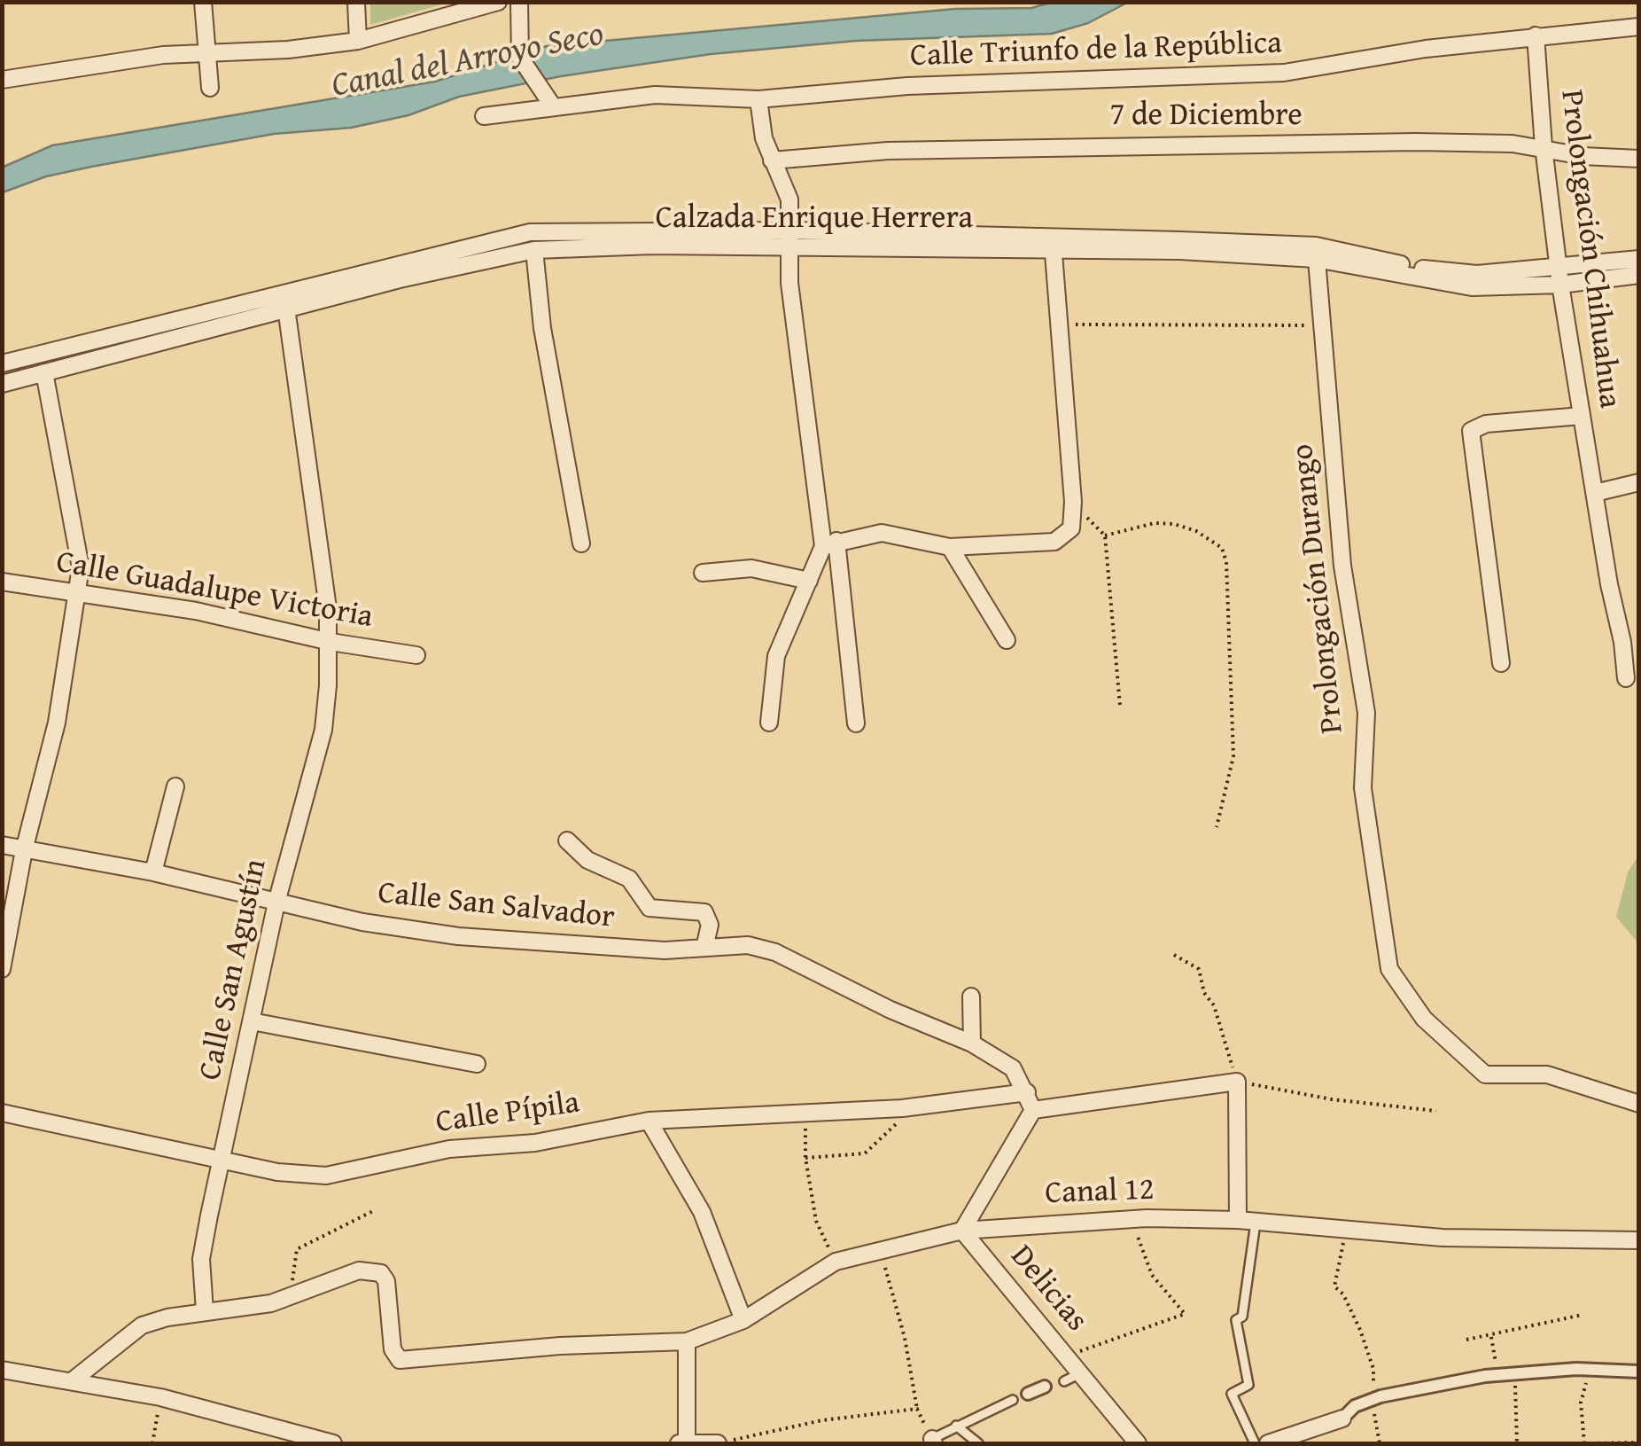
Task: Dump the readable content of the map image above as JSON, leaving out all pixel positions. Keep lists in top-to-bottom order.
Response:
{
  "streets": {
    "street": [
      "Calle Triunfo de la República",
      "7 de Diciembre",
      "Calzada Enrique Herrera",
      "Prolongación Chihuahua",
      "Prolongación Durango",
      "Calle Guadalupe Victoria",
      "Calle San Salvador",
      "Calle San Agustín",
      "Calle Pípila",
      "Canal 12",
      "Delicias"
    ]
  },
  "crossings": [
    ["Calle Triunfo de la República", "Prolongación Chihuahua"],
    ["7 de Diciembre", "Prolongación Chihuahua"],
    ["Calzada Enrique Herrera", "Prolongación Chihuahua"],
    ["Calzada Enrique Herrera", "Prolongación Durango"],
    ["Calzada Enrique Herrera", "Calle San Agustín"],
    ["Calle Guadalupe Victoria", "Calle San Agustín"],
    ["Calle San Salvador", "Calle San Agustín"],
    ["Calle San Salvador", "Calle Pípila"],
    ["Calle San Agustín", "Calle Pípila"],
    ["Canal 12", "Delicias"]
  ],
  "water": ["Canal del Arroyo Seco"]
}
